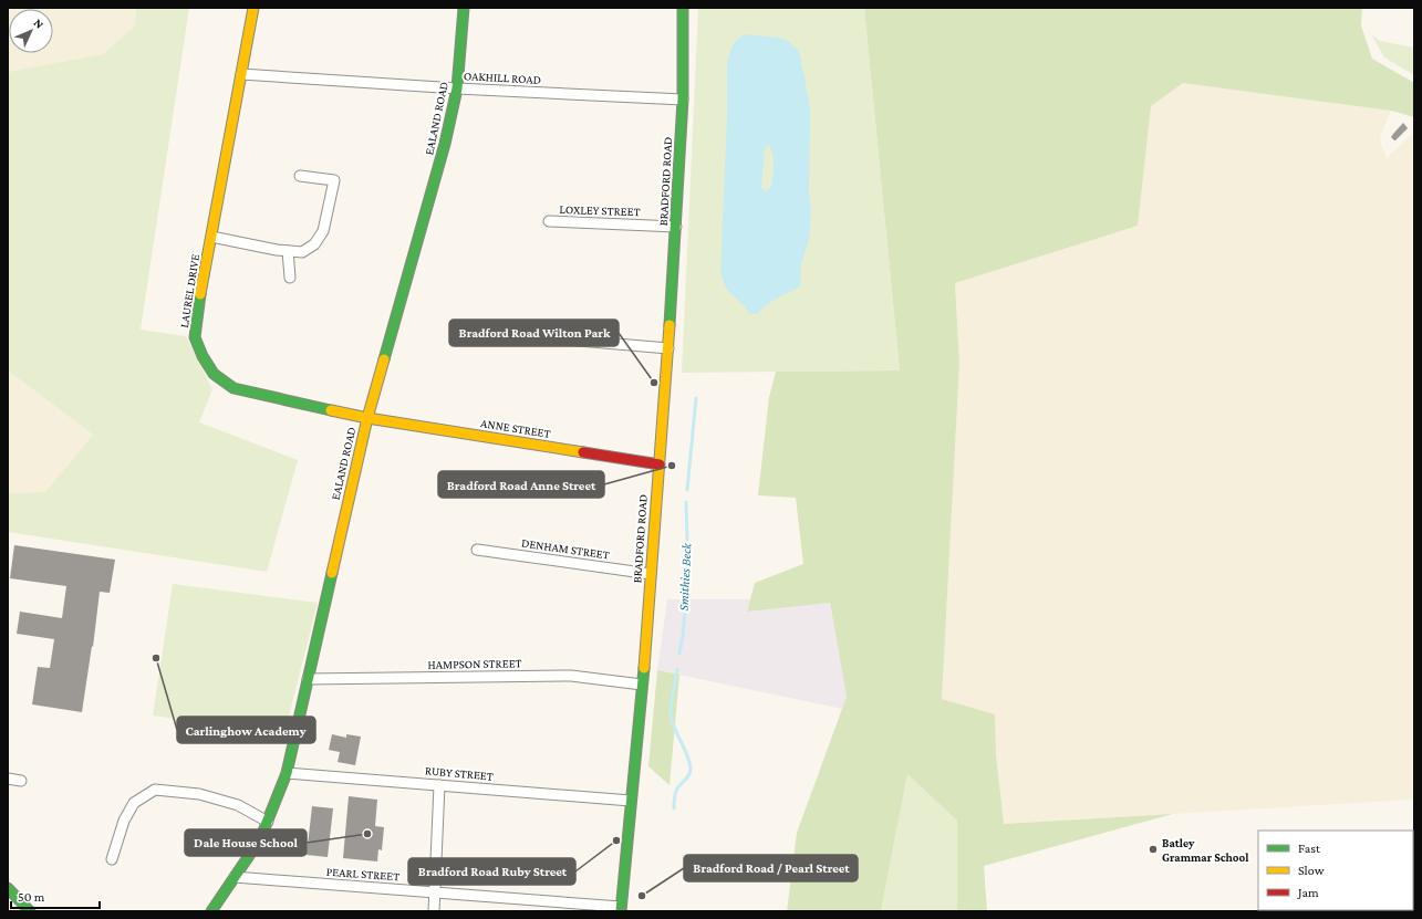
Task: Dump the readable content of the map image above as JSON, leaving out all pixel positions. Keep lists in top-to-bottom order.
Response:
{
  "streets": {
    "street": [
      "OAKHILL ROAD",
      "EALAND ROAD",
      "BRADFORD ROAD",
      "LOXLEY STREET",
      "LAUREL DRIVE",
      "ANNE STREET",
      "DENHAM STREET",
      "HAMPSON STREET",
      "RUBY STREET",
      "PEARL STREET"
    ]
  },
  "crossings": [
    ["OAKHILL ROAD", "EALAND ROAD"],
    ["OAKHILL ROAD", "BRADFORD ROAD"],
    ["OAKHILL ROAD", "LAUREL DRIVE"],
    ["EALAND ROAD", "LAUREL DRIVE"],
    ["EALAND ROAD", "ANNE STREET"],
    ["EALAND ROAD", "HAMPSON STREET"],
    ["EALAND ROAD", "RUBY STREET"],
    ["EALAND ROAD", "PEARL STREET"],
    ["BRADFORD ROAD", "LOXLEY STREET"],
    ["BRADFORD ROAD", "ANNE STREET"],
    ["BRADFORD ROAD", "DENHAM STREET"],
    ["BRADFORD ROAD", "HAMPSON STREET"],
    ["BRADFORD ROAD", "RUBY STREET"],
    ["BRADFORD ROAD", "PEARL STREET"],
    ["LAUREL DRIVE", "ANNE STREET"]
  ],
  "water": ["Smithies Beck"],
  "places": [
    "Bradford Road Wilton Park",
    "Bradford Road Anne Street",
    "Carlinghow Academy",
    "Dale House School",
    "Bradford Road Ruby Street",
    "Batley Grammar School",
    "Bradford Road / Pearl Street"
  ],
  "legend": ["Fast", "Slow", "Jam"],
  "scale_bar": "50 m",
  "north": "top right"
}
